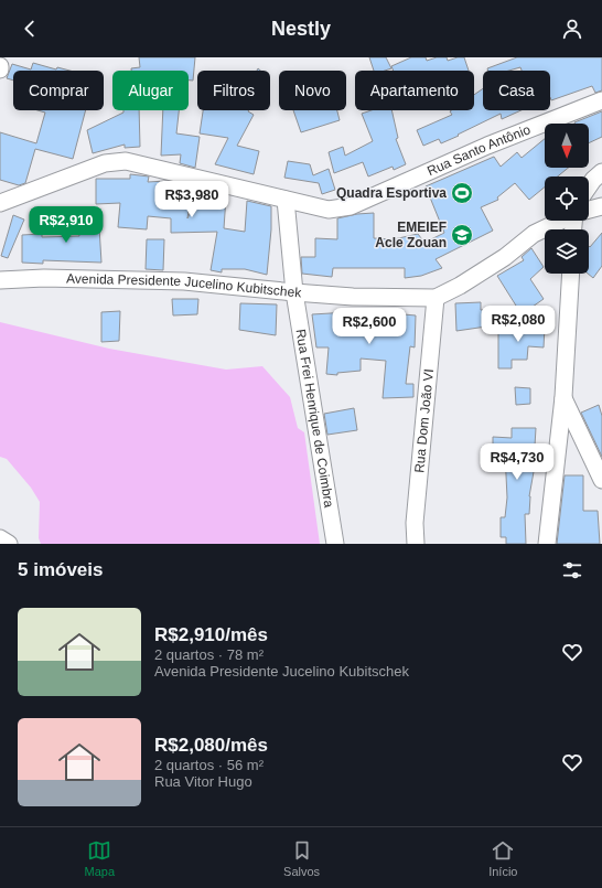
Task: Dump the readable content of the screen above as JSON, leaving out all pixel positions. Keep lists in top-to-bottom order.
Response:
{
  "streets": {
    "street": [
      "Rua Santo Antônio",
      "Avenida Presidente Jucelino Kubitschek",
      "Rua Frei Henrique de Coimbra",
      "Rua Dom João VI"
    ]
  },
  "crossings": [
    ["Rua Santo Antônio", "Rua Frei Henrique de Coimbra"],
    ["Avenida Presidente Jucelino Kubitschek", "Rua Frei Henrique de Coimbra"],
    ["Avenida Presidente Jucelino Kubitschek", "Rua Dom João VI"]
  ],
  "places": {
    "sports": ["Quadra Esportiva"],
    "school or university": ["EMEIEF Acle Zouan"]
  },
  "north": "bottom",
  "page": {
    "header": "Nestly",
    "chip": [
      "Comprar",
      "Alugar",
      "Filtros",
      "Novo",
      "Apartamento",
      "Casa"
    ],
    "price": [
      "R$3,980",
      "R$2,910",
      "R$2,080",
      "R$2,600",
      "R$4,730"
    ],
    "heading": "5 imóveis",
    "list": [
      {
        "name": "R$2,910/mês",
        "note": "2 quartos · 78 m² · Avenida Presidente Jucelino Kubitschek"
      },
      {
        "name": "R$2,080/mês",
        "note": "2 quartos · 56 m² · Rua Vitor Hugo"
      }
    ],
    "tabs": ["Mapa", "Salvos", "Início"]
  }
}
